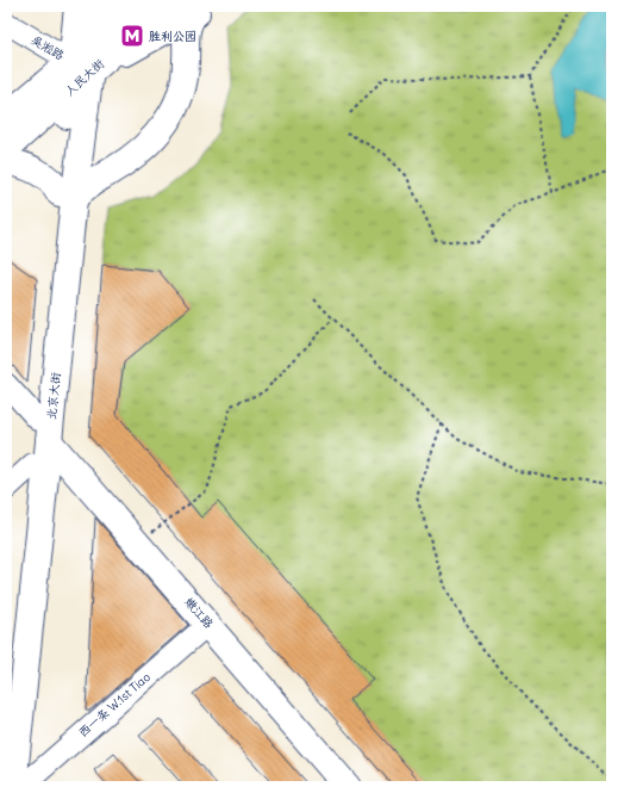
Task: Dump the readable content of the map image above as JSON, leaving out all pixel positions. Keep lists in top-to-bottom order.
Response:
{
  "streets": {
    "main road": ["人民大街", "北京大街", "嫩江路"],
    "street": ["吴淞路", "西一条 W.1st Tiao"]
  },
  "crossings": [
    ["吴淞路", "人民大街"],
    ["吴淞路", "北京大街"],
    ["人民大街", "北京大街"],
    ["北京大街", "嫩江路"],
    ["嫩江路", "西一条 W.1st Tiao"]
  ],
  "places": {
    "metro station": ["胜利公园"]
  }
}
